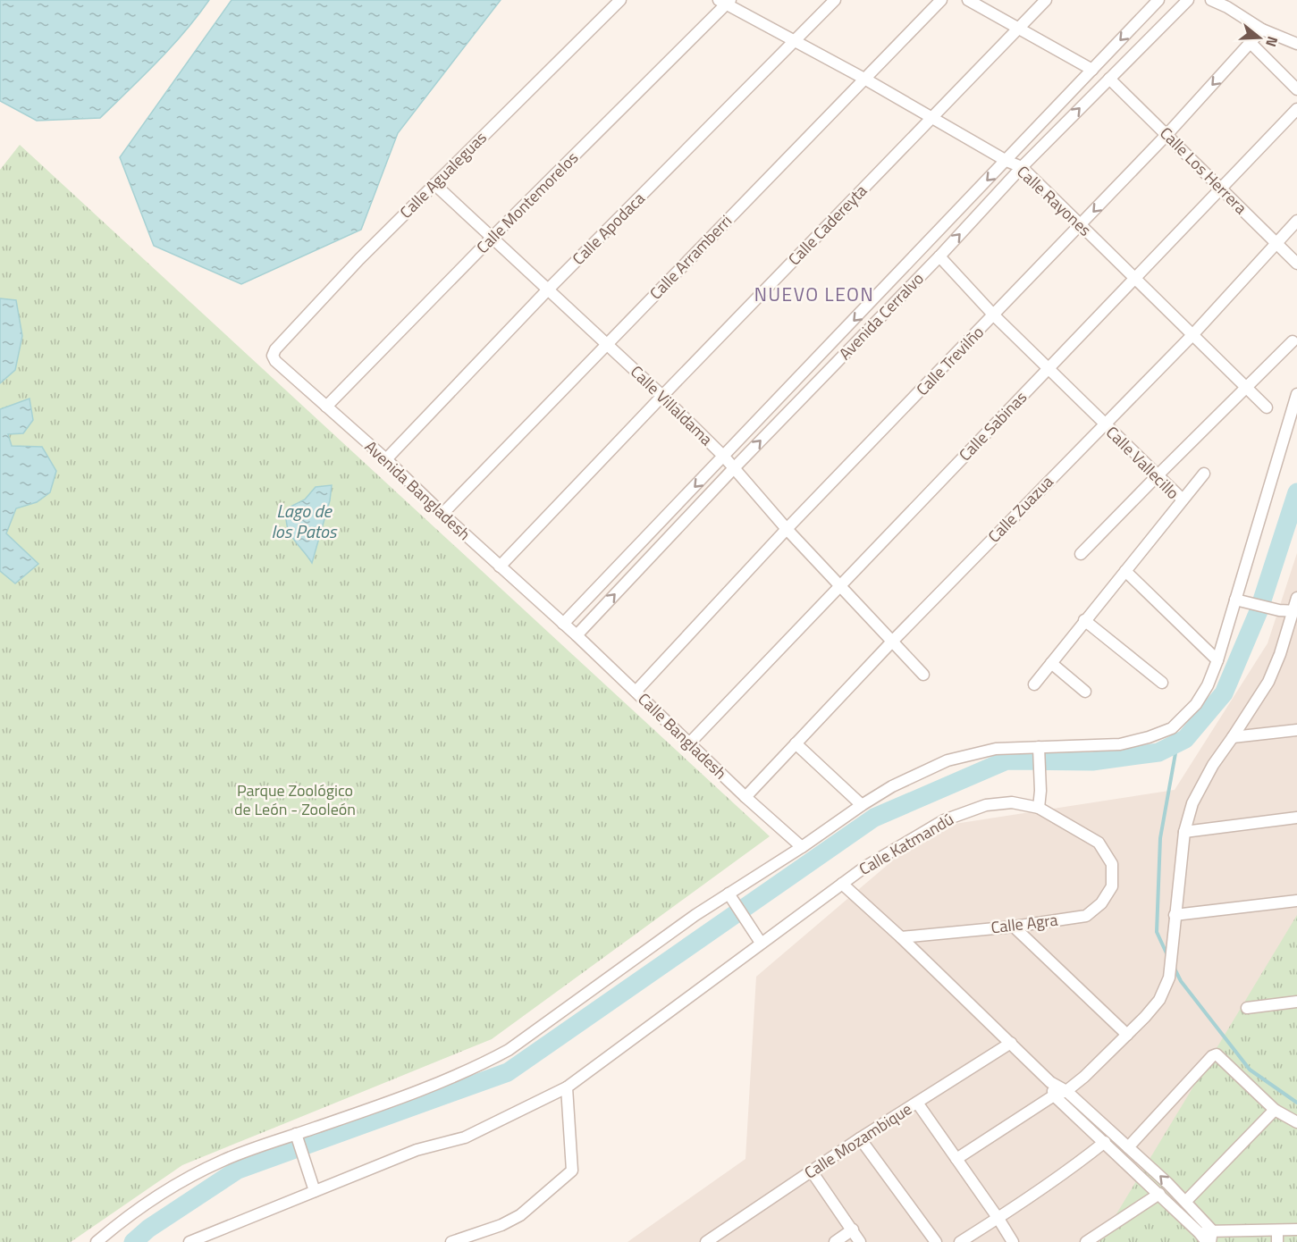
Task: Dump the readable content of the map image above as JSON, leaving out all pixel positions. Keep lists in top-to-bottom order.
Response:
{
  "streets": {
    "street": [
      "Calle Los Herrera",
      "Calle Agualeguas",
      "Calle Rayones",
      "Calle Montemorelos",
      "Calle Cadereyta",
      "Calle Apodaca",
      "Calle Arramberri",
      "Avenida Cerralvo",
      "Calle Trevilño",
      "Calle Villaldama",
      "Calle Sabinas",
      "Calle Vallecillo",
      "Avenida Bangladesh",
      "Calle Zuazua",
      "Calle Bangladesh",
      "Calle Katmandú",
      "Calle Agra",
      "Calle Mozambique"
    ]
  },
  "crossings": [
    ["Calle Los Herrera", "Avenida Cerralvo"],
    ["Calle Los Herrera", "Calle Trevilño"],
    ["Calle Los Herrera", "Calle Sabinas"],
    ["Calle Los Herrera", "Calle Zuazua"],
    ["Calle Agualeguas", "Calle Villaldama"],
    ["Calle Agualeguas", "Avenida Bangladesh"],
    ["Calle Rayones", "Calle Montemorelos"],
    ["Calle Rayones", "Calle Cadereyta"],
    ["Calle Rayones", "Calle Apodaca"],
    ["Calle Rayones", "Calle Arramberri"],
    ["Calle Rayones", "Avenida Cerralvo"],
    ["Calle Rayones", "Calle Trevilño"],
    ["Calle Rayones", "Calle Sabinas"],
    ["Calle Rayones", "Calle Zuazua"],
    ["Calle Montemorelos", "Calle Villaldama"],
    ["Calle Montemorelos", "Avenida Bangladesh"],
    ["Calle Cadereyta", "Calle Villaldama"],
    ["Calle Cadereyta", "Avenida Bangladesh"],
    ["Calle Apodaca", "Calle Villaldama"],
    ["Calle Apodaca", "Avenida Bangladesh"],
    ["Calle Arramberri", "Calle Villaldama"],
    ["Calle Arramberri", "Avenida Bangladesh"],
    ["Avenida Cerralvo", "Calle Villaldama"],
    ["Avenida Cerralvo", "Calle Vallecillo"],
    ["Avenida Cerralvo", "Avenida Bangladesh"],
    ["Avenida Cerralvo", "Calle Bangladesh"],
    ["Calle Trevilño", "Calle Villaldama"],
    ["Calle Trevilño", "Calle Vallecillo"],
    ["Calle Trevilño", "Calle Bangladesh"],
    ["Calle Villaldama", "Calle Sabinas"],
    ["Calle Villaldama", "Calle Zuazua"],
    ["Calle Sabinas", "Calle Vallecillo"],
    ["Calle Sabinas", "Calle Bangladesh"],
    ["Calle Vallecillo", "Calle Zuazua"],
    ["Avenida Bangladesh", "Calle Bangladesh"],
    ["Calle Zuazua", "Calle Bangladesh"],
    ["Calle Katmandú", "Calle Agra"]
  ],
  "districts": ["NUEVO LEON"],
  "water": ["Lago de los Patos"],
  "parks": ["Parque Zoológico de León - Zooleón"],
  "north": "right"
}
